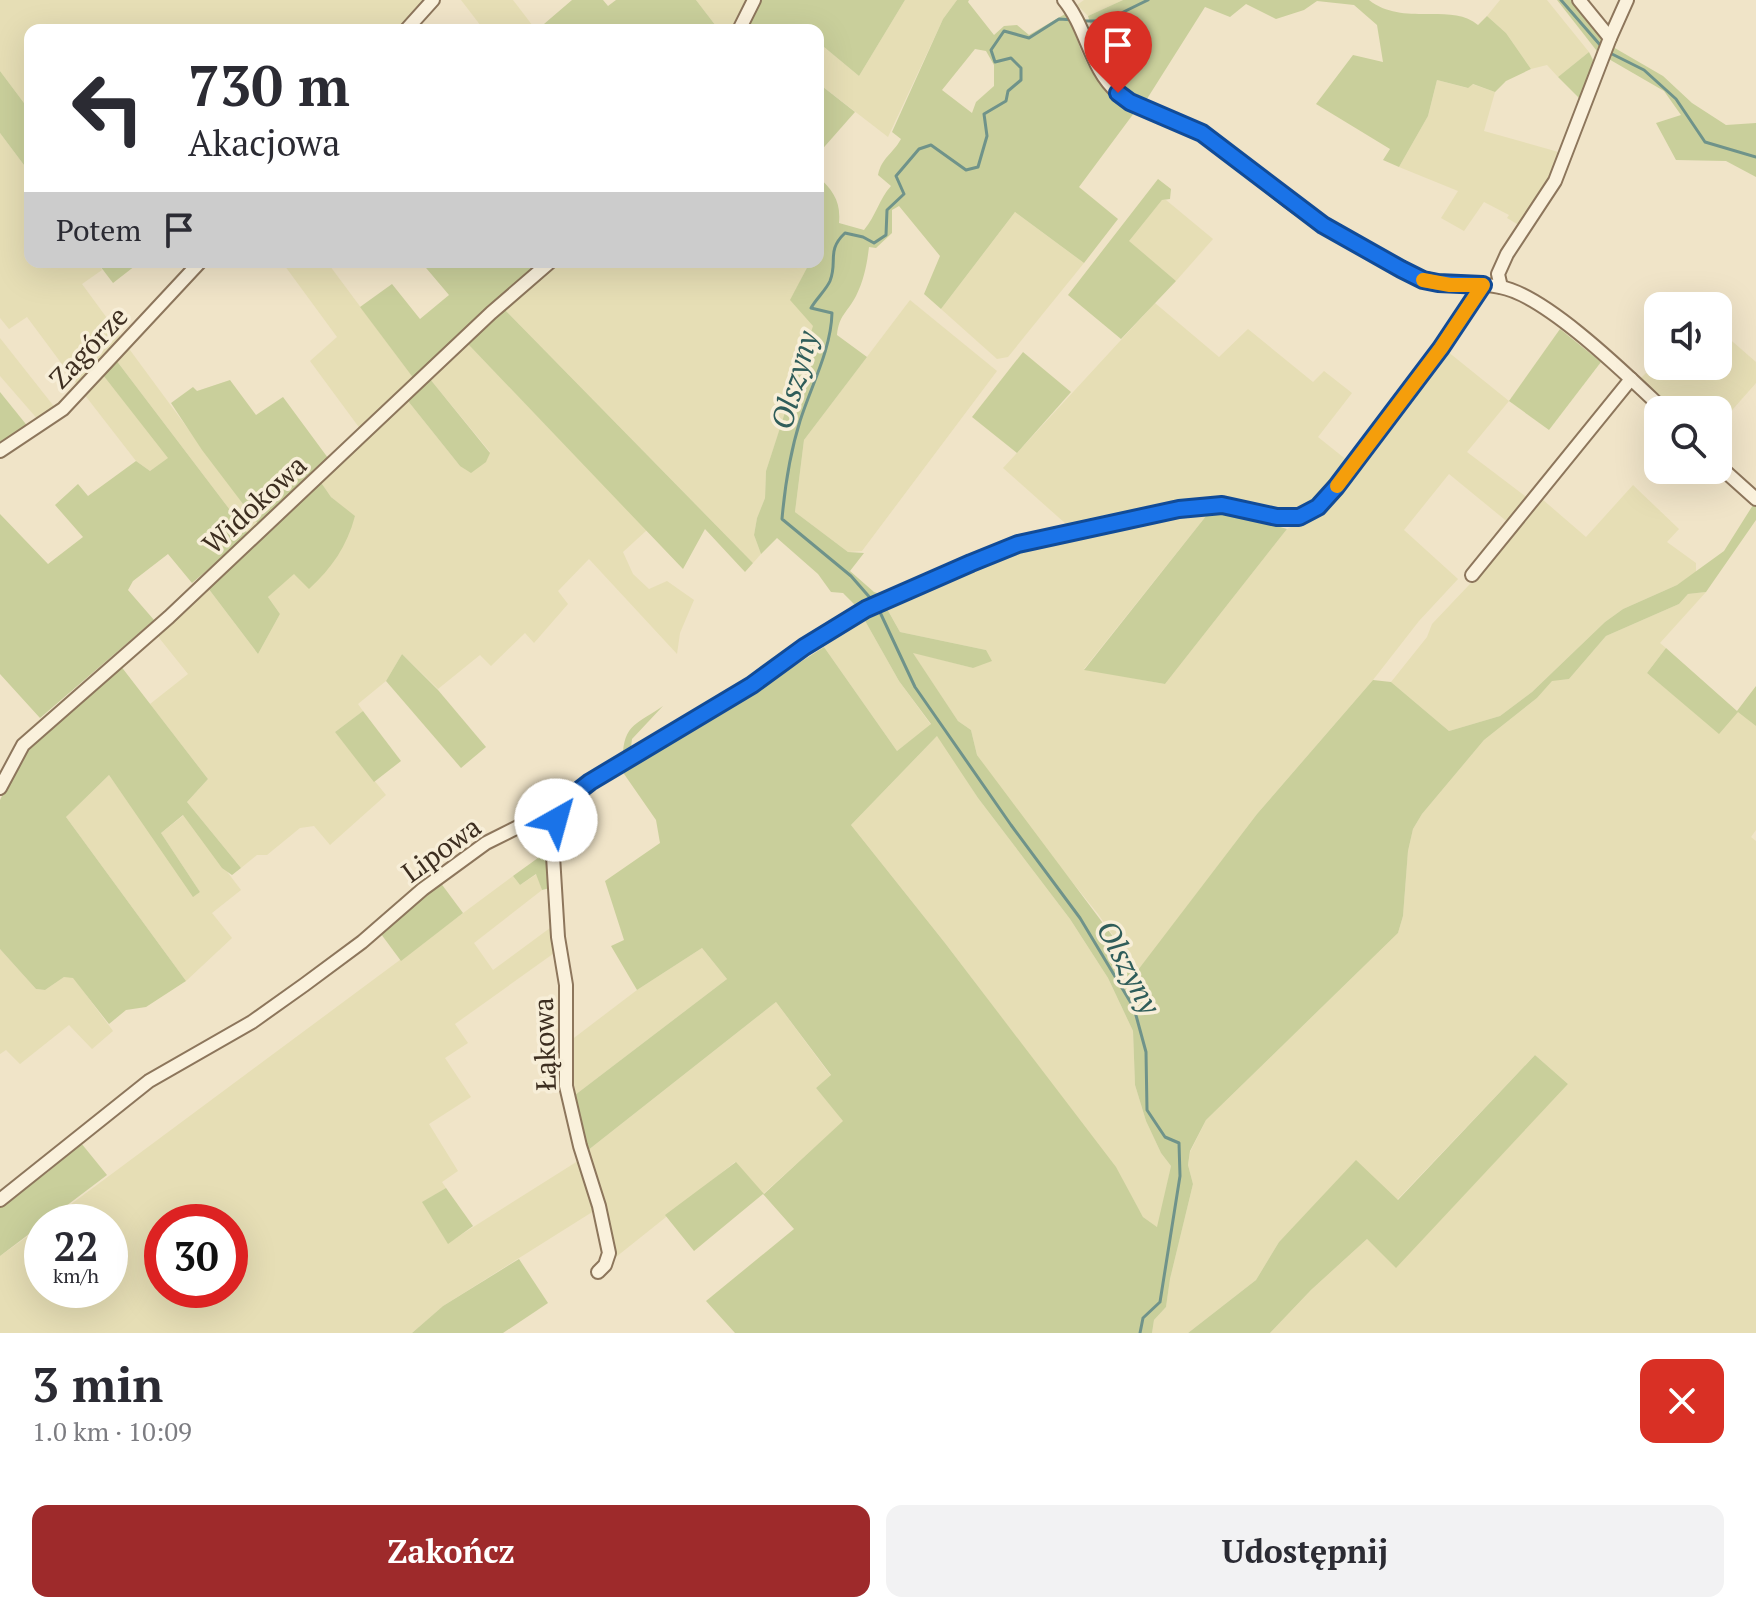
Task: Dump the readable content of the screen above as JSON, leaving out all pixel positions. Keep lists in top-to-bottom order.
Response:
{
  "streets": {
    "street": [
      "Zagórze",
      "Widokowa",
      "Lipowa",
      "Łąkowa"
    ]
  },
  "crossings": [
    ["Lipowa", "Łąkowa"]
  ],
  "water": ["Olszyny"],
  "page": {
    "turn": ["730 m", "Akacjowa"],
    "then": "Potem",
    "speed": "22 km/h",
    "limit": "30",
    "heading": ["3 min", "1.0 km · 10:09"],
    "buttons": ["Zakończ", "Udostępnij"]
  }
}
